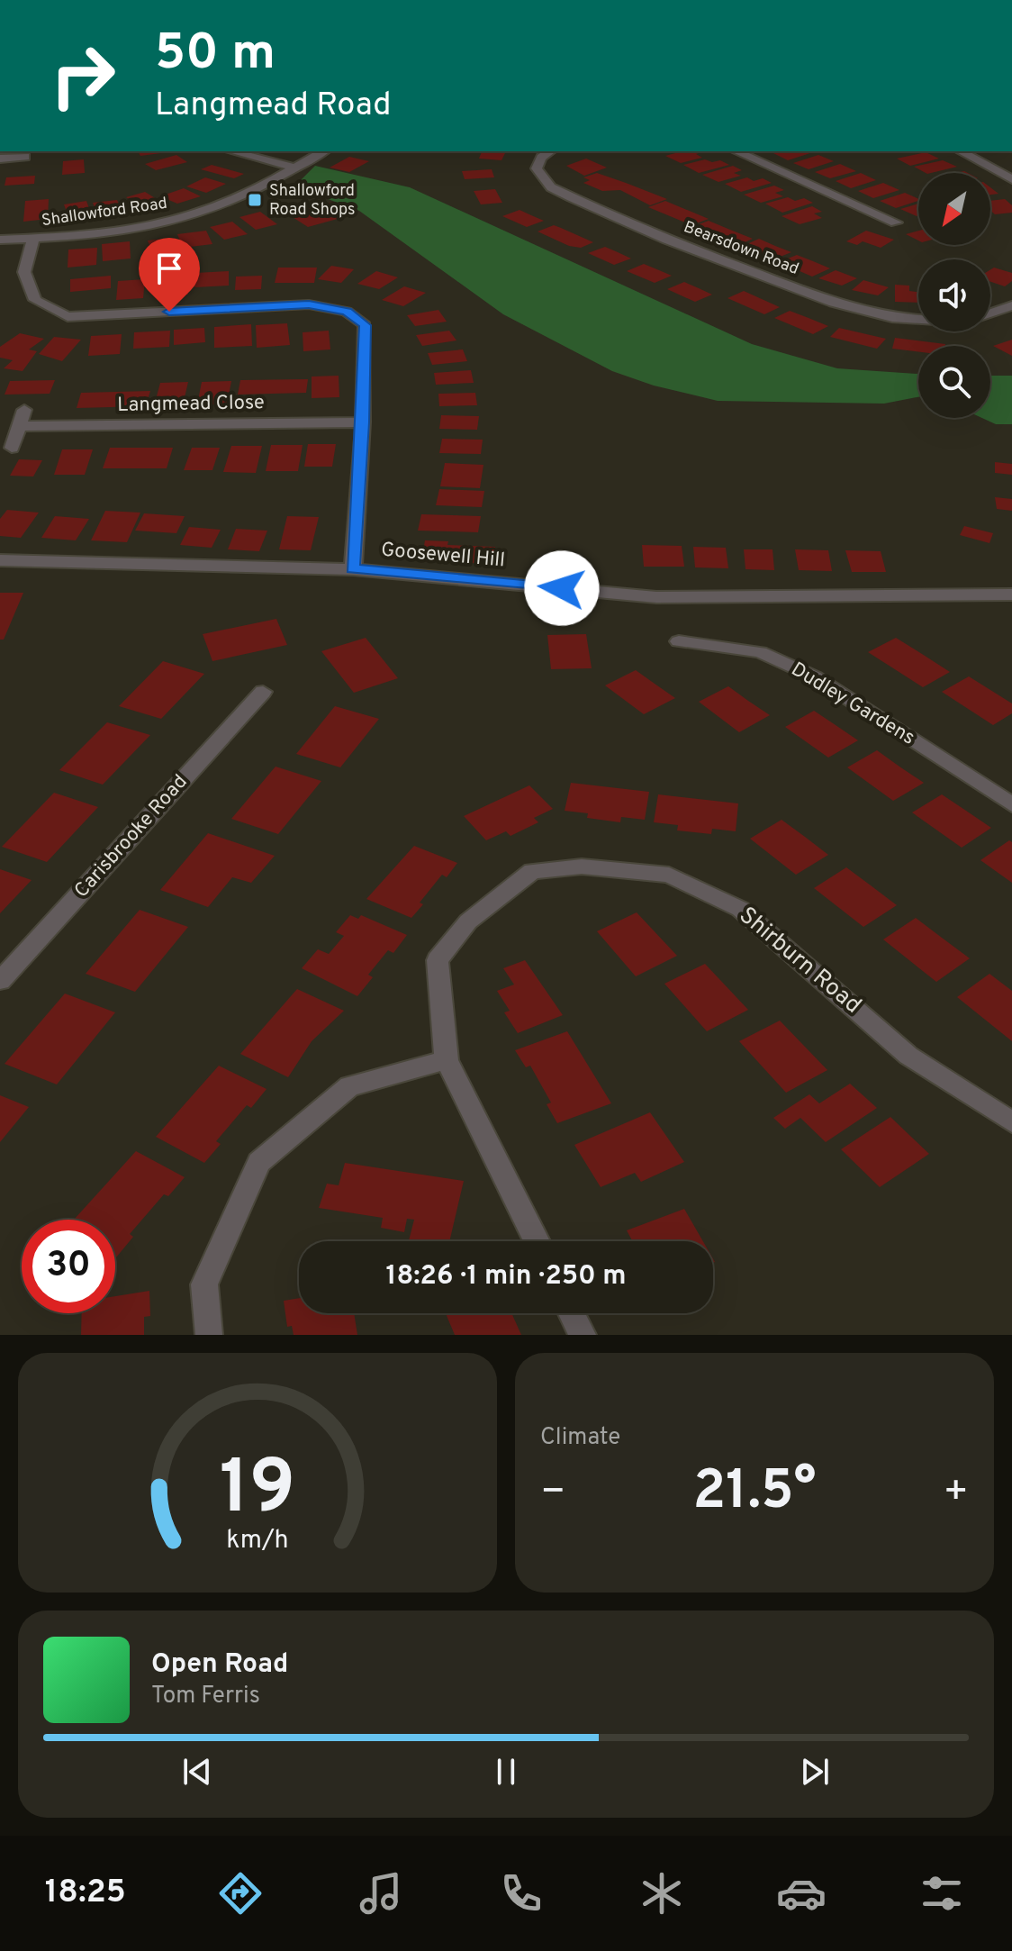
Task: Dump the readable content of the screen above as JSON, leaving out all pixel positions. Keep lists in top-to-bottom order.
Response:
{
  "streets": {
    "street": [
      "Shallowford Road",
      "Bearsdown Road",
      "Langmead Close",
      "Goosewell Hill",
      "Dudley Gardens",
      "Carisbrooke Road",
      "Shirburn Road"
    ]
  },
  "places": {
    "transit": ["Shallowford Road Shops"]
  },
  "north": "bottom left",
  "page": {
    "turn": ["50 m", "Langmead Road"],
    "limit": "30",
    "trip": "18:26 · 1 min · 250 m",
    "tile": "Climate",
    "heat": ["−", "21.5°", "+"],
    "song": ["Open Road", "Tom Ferris"],
    "tabs": "18:25",
    "gauge": ["19", "km/h"]
  }
}
